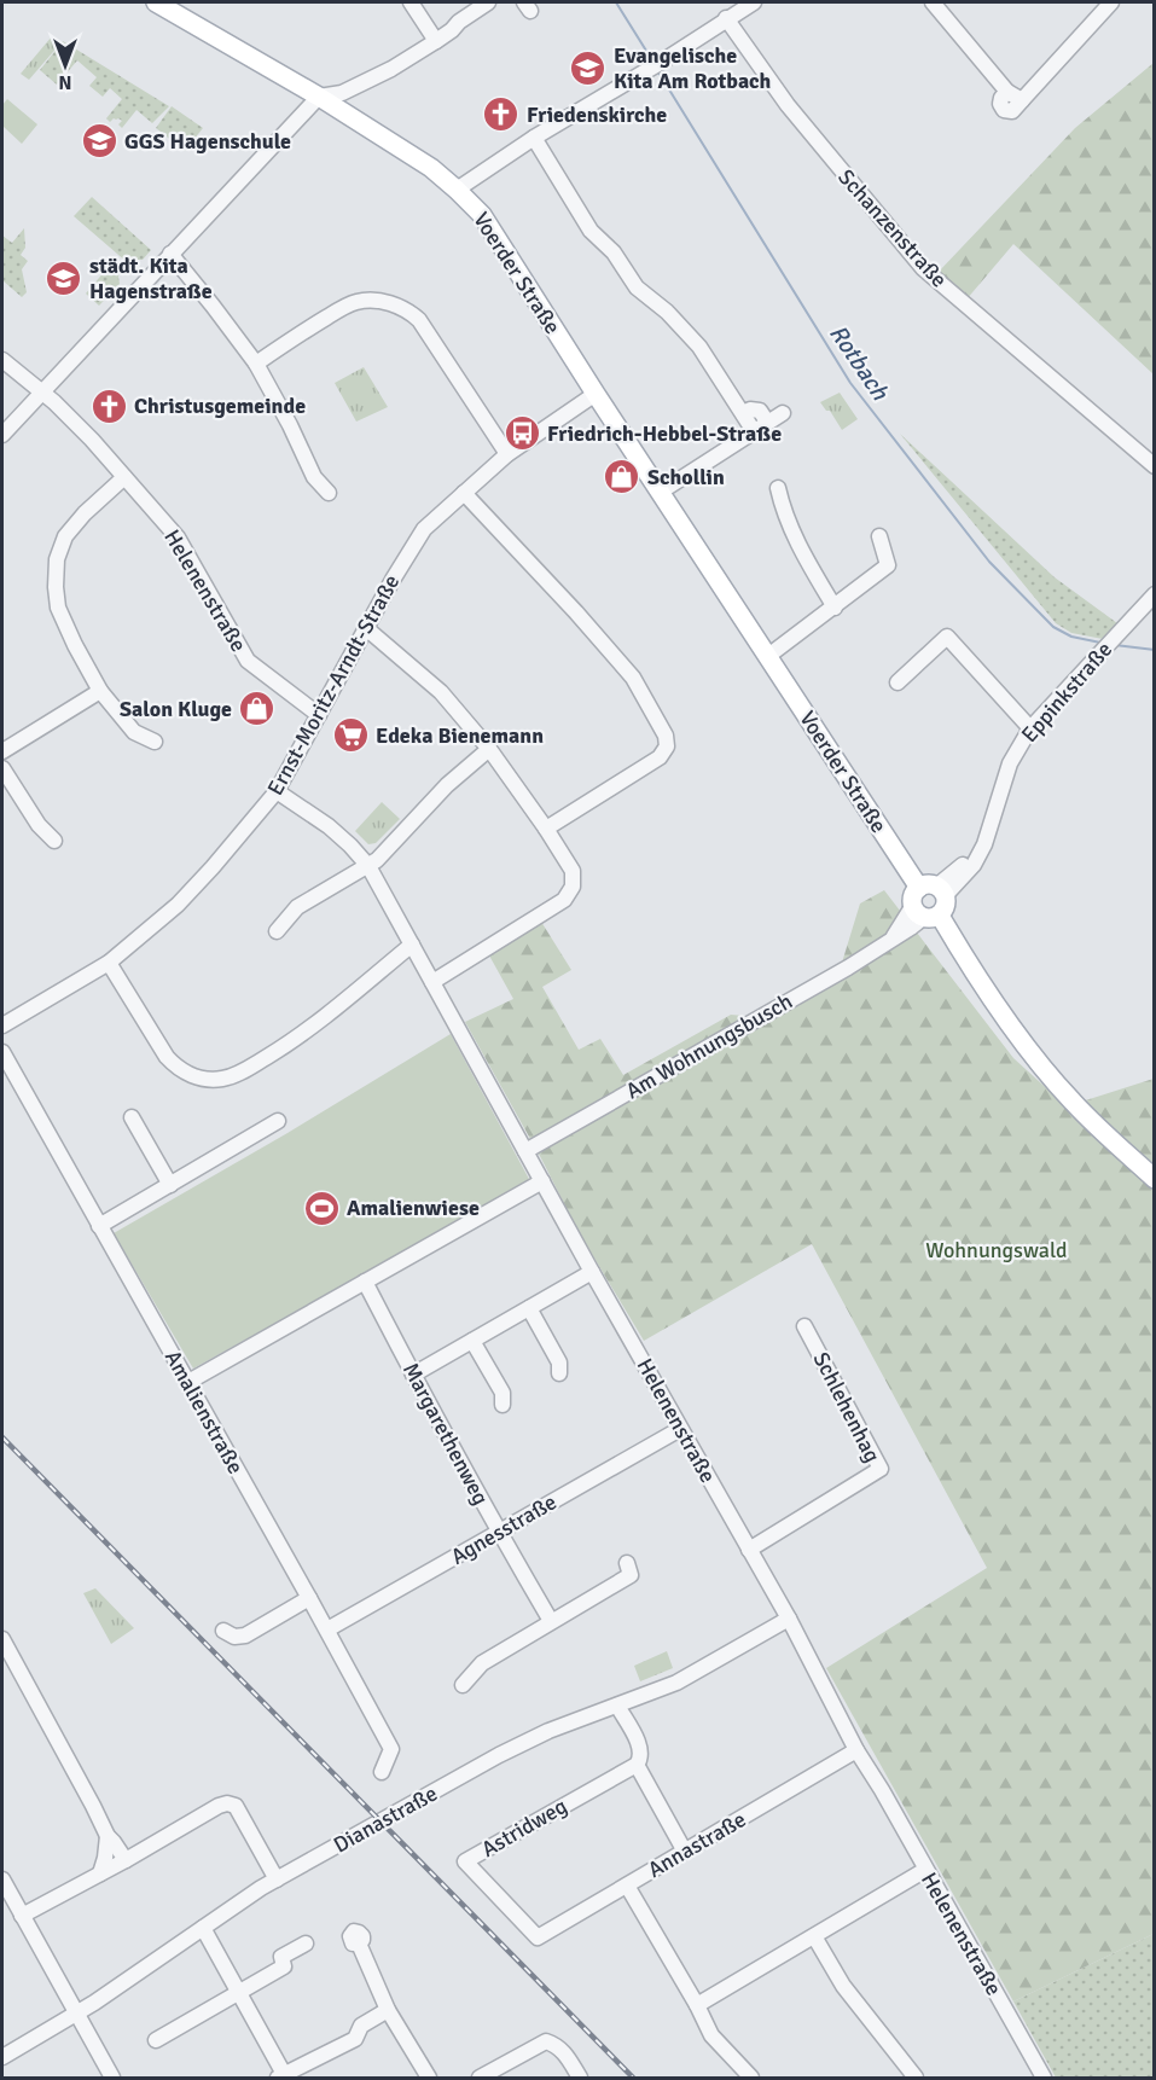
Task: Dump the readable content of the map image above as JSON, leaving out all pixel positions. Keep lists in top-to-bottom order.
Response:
{
  "streets": {
    "main road": ["Voerder Straße"],
    "street": [
      "Schanzenstraße",
      "Helenenstraße",
      "Ernst-Moritz-Arndt-Straße",
      "Eppinkstraße",
      "Am Wohnungsbusch",
      "Schlehenhag",
      "Amalienstraße",
      "Margarethenweg",
      "Agnesstraße",
      "Dianastraße",
      "Astridweg",
      "Annastraße"
    ]
  },
  "crossings": [
    ["Voerder Straße", "Ernst-Moritz-Arndt-Straße"],
    ["Voerder Straße", "Eppinkstraße"],
    ["Helenenstraße", "Ernst-Moritz-Arndt-Straße"],
    ["Helenenstraße", "Am Wohnungsbusch"],
    ["Helenenstraße", "Schlehenhag"],
    ["Helenenstraße", "Agnesstraße"],
    ["Helenenstraße", "Dianastraße"],
    ["Helenenstraße", "Annastraße"],
    ["Amalienstraße", "Agnesstraße"],
    ["Margarethenweg", "Agnesstraße"],
    ["Astridweg", "Annastraße"]
  ],
  "water": ["Rotbach"],
  "parks": ["Wohnungswald"],
  "places": {
    "school or university": ["Evangelische Kita Am Rotbach", "GGS Hagenschule", "städt. Kita Hagenstraße"],
    "church": ["Friedenskirche", "Christusgemeinde"],
    "bus stop": ["Friedrich-Hebbel-Straße"],
    "shop": ["Schollin", "Salon Kluge"],
    "supermarket": ["Edeka Bienemann"],
    "sports": ["Amalienwiese"]
  },
  "north": "bottom"
}
